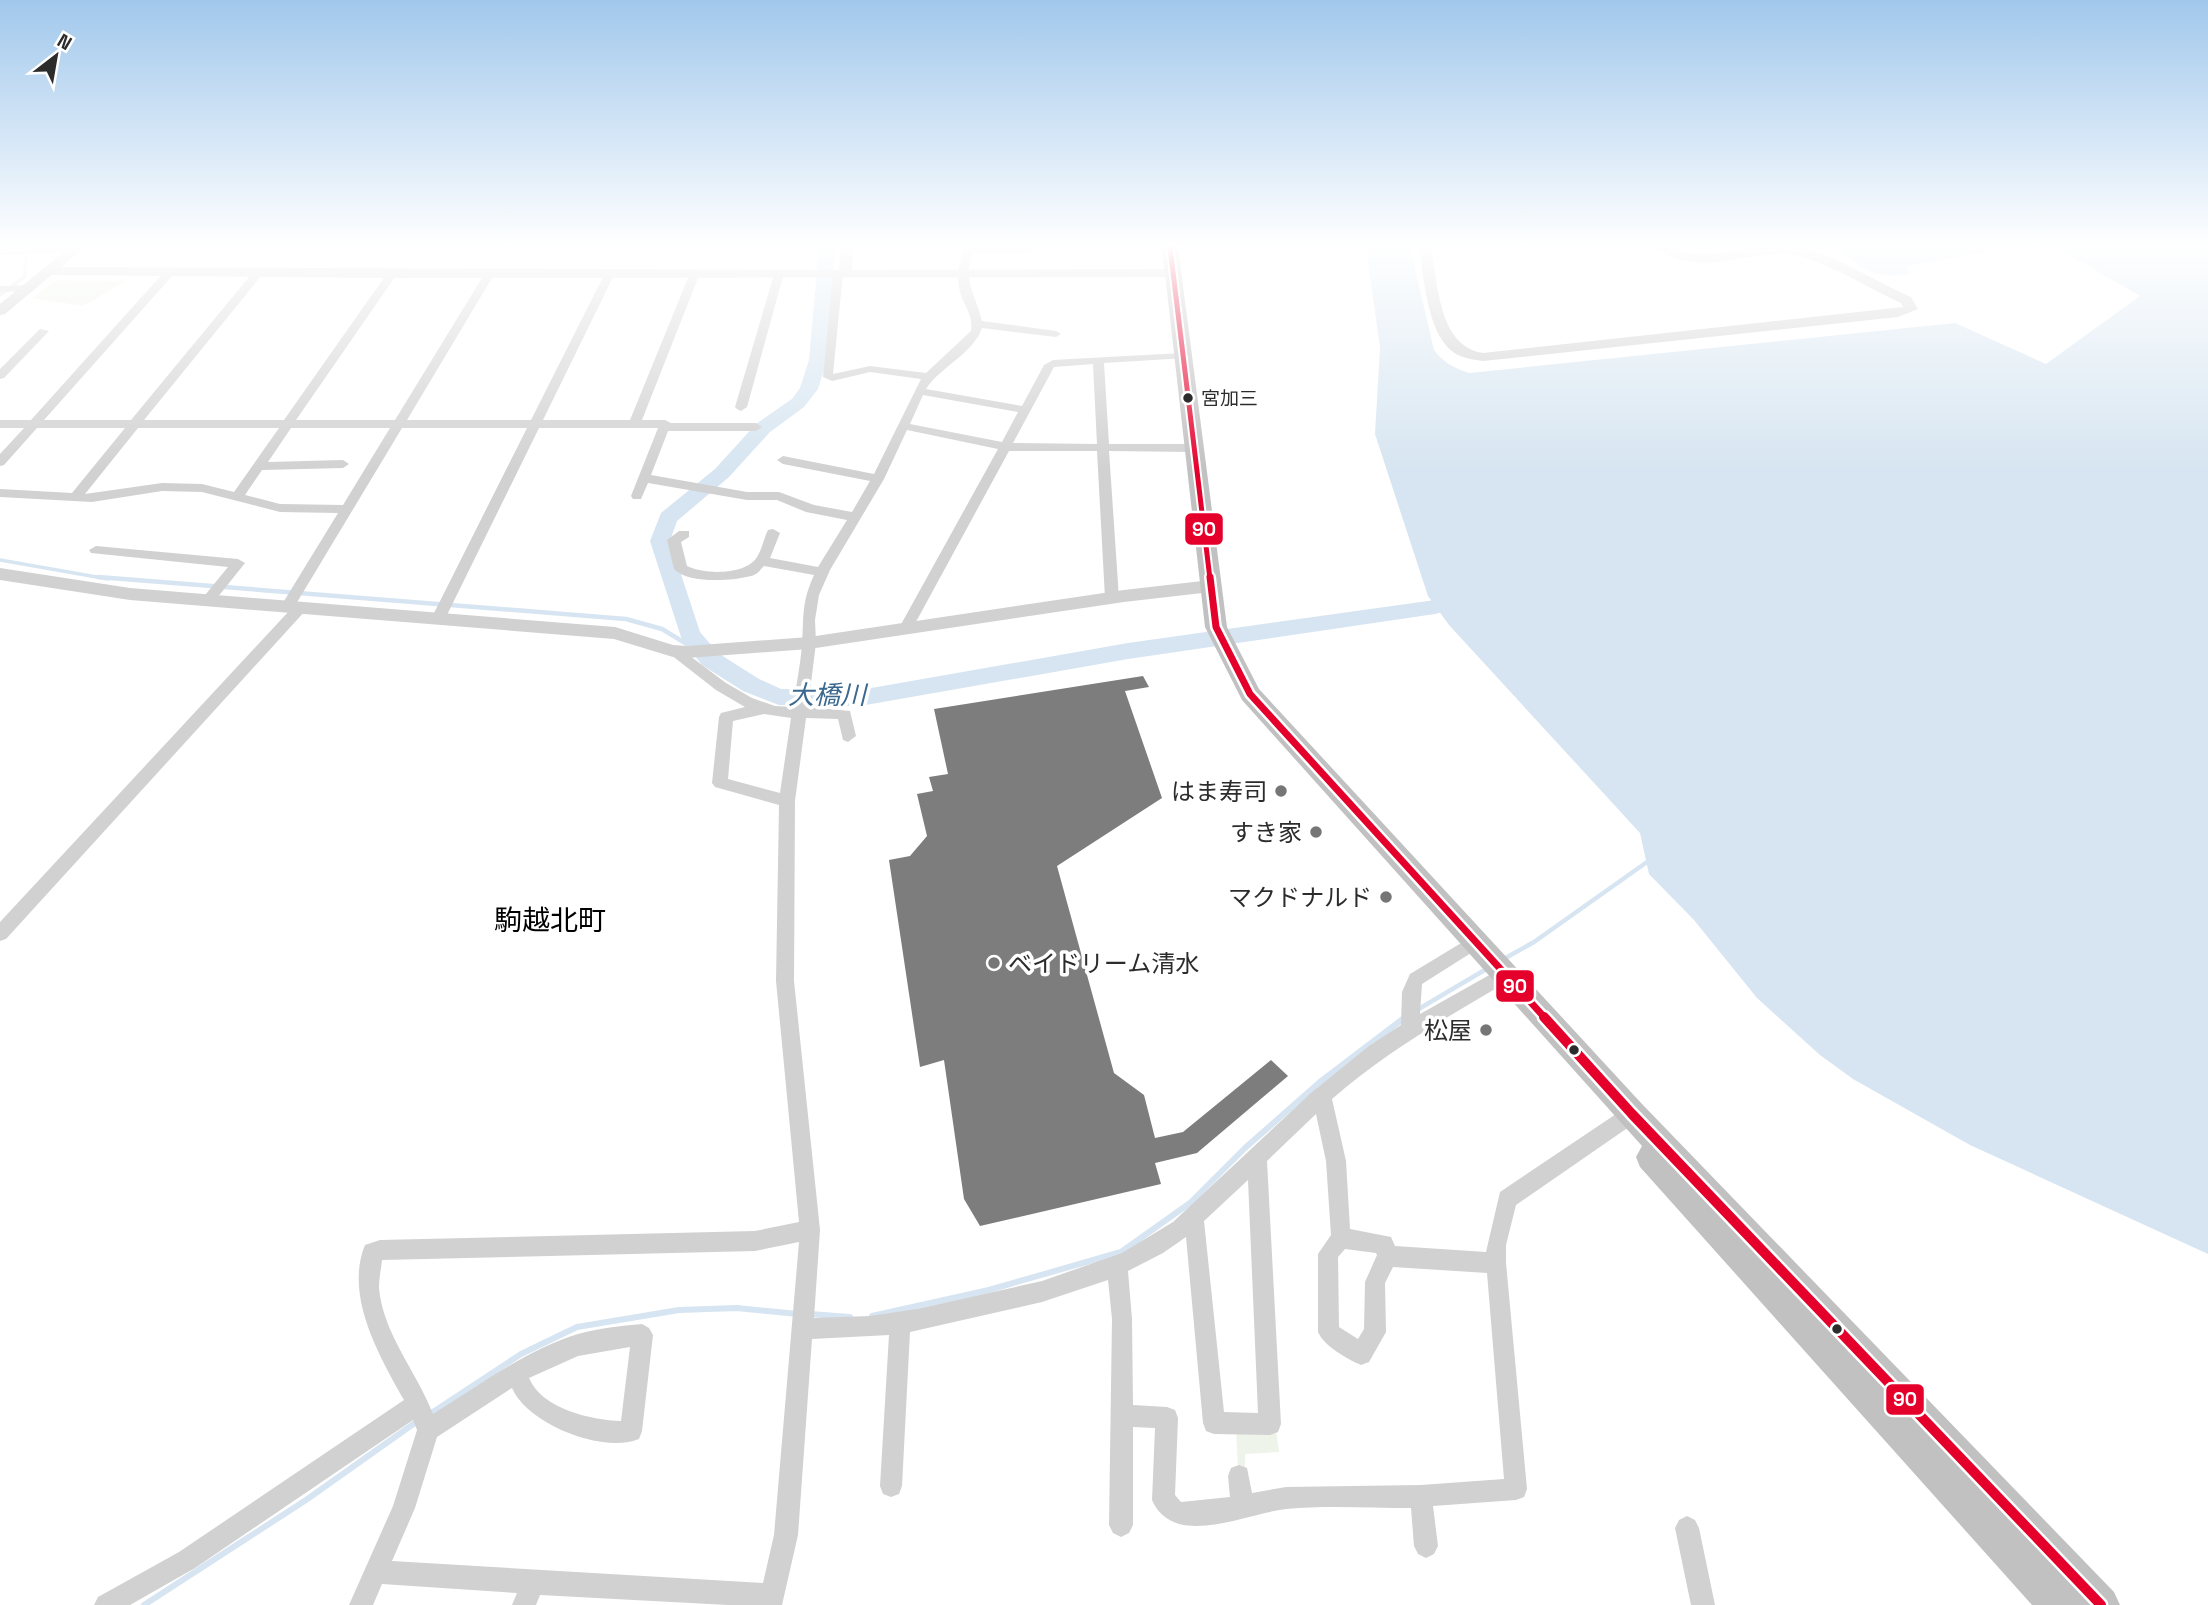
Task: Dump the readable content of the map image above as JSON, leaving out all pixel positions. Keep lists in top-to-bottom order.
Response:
{
  "districts": ["駒越北町"],
  "water": ["大橋川"],
  "places": [
    "宮加三",
    "はま寿司",
    "すき家",
    "マクドナルド",
    "ベイドリーム清水",
    "松屋"
  ],
  "lines": ["transit line 90"],
  "north": "top right"
}
